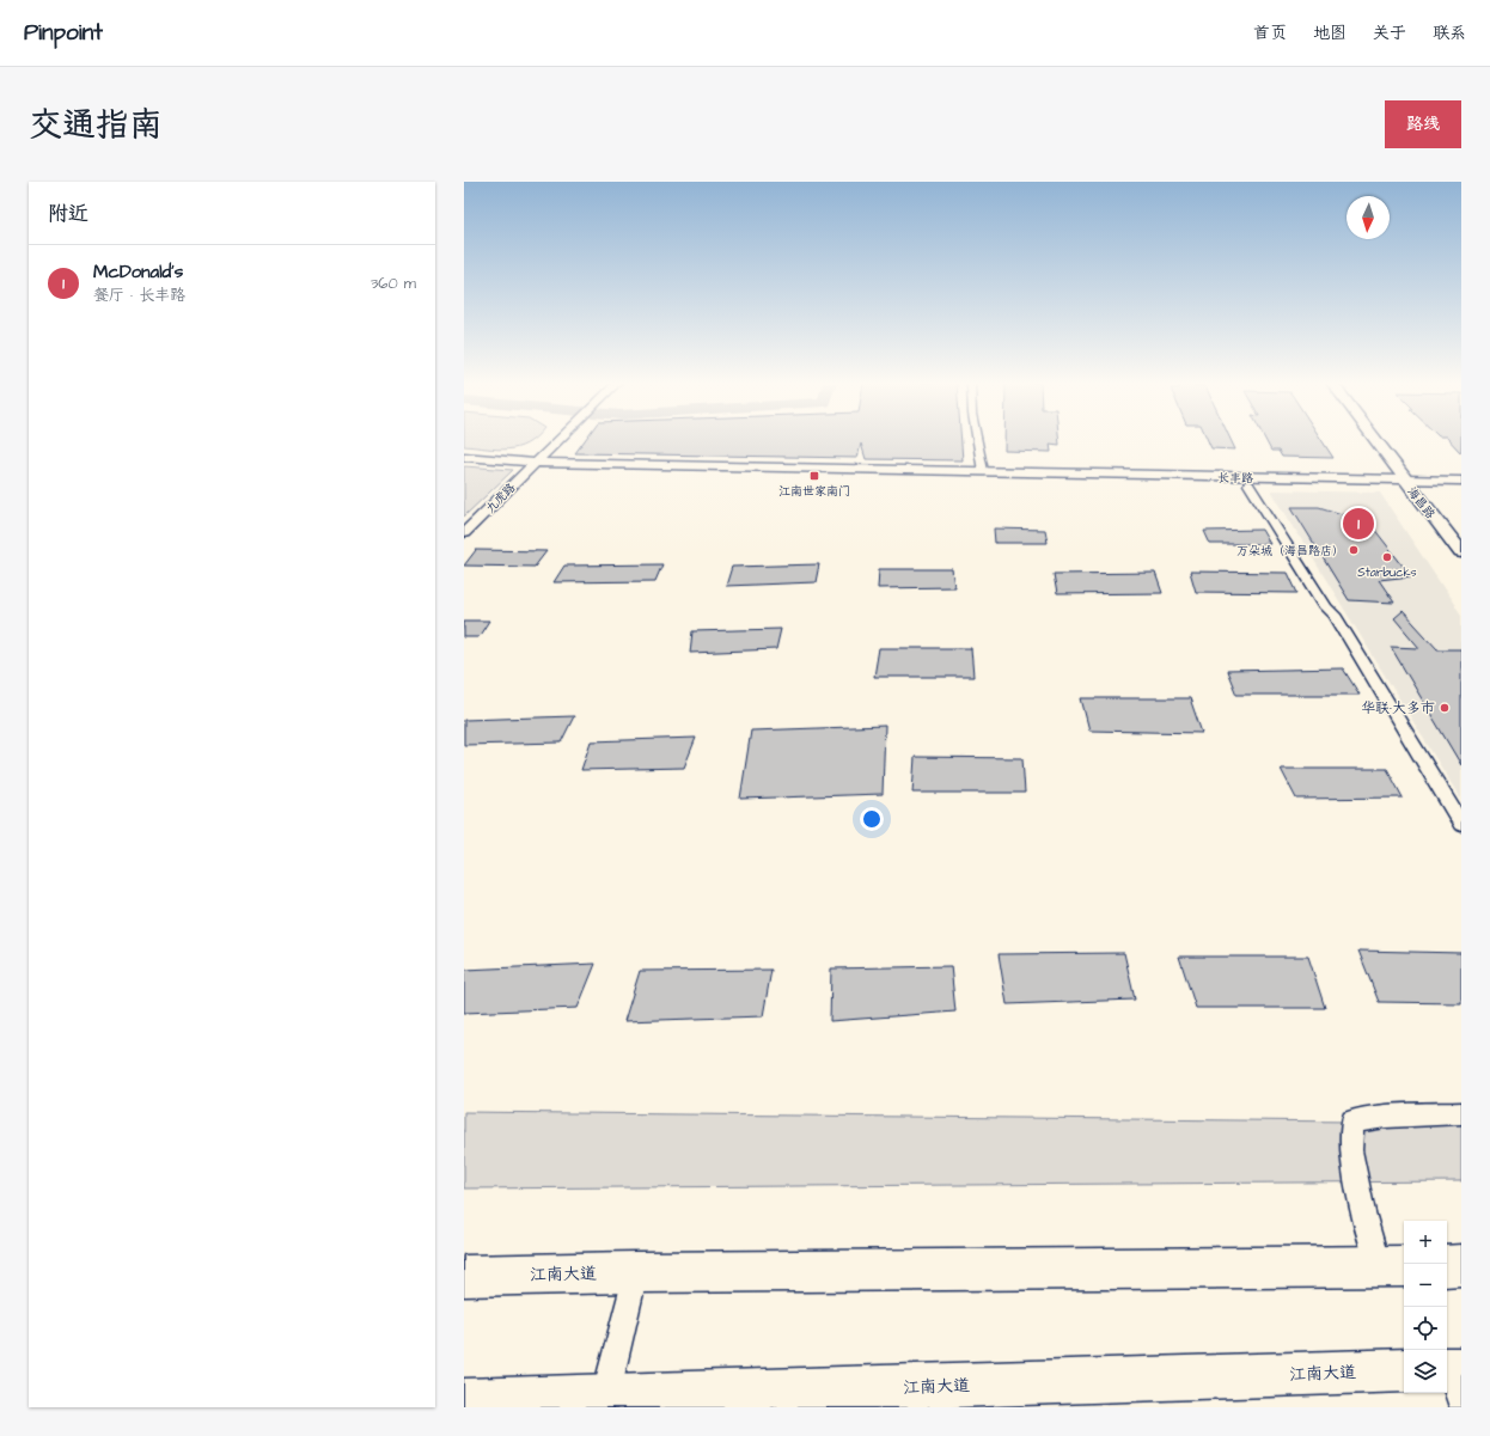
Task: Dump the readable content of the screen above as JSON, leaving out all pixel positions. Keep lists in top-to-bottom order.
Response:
{
  "streets": {
    "highway": ["江南大道"],
    "main road": ["海昌路"],
    "street": ["长丰路", "九虎路"]
  },
  "crossings": [
    ["长丰路", "九虎路"],
    ["长丰路", "海昌路"]
  ],
  "places": {
    "transit": ["江南世家南门"],
    "other": ["万朵城（海昌路店）", "Starbucks", "华联·大多市"]
  },
  "north": "bottom",
  "page": {
    "header": "Pinpoint",
    "nav": [
      "首页",
      "地图",
      "关于",
      "联系"
    ],
    "title": "交通指南",
    "buttons": "路线",
    "heading": "附近",
    "list": [
      {
        "mark": "1",
        "name": "McDonald's",
        "note": "餐厅 · 长丰路",
        "value": "360 m"
      }
    ],
    "pins": "1",
    "map_buttons": ["+", "−"]
  }
}
